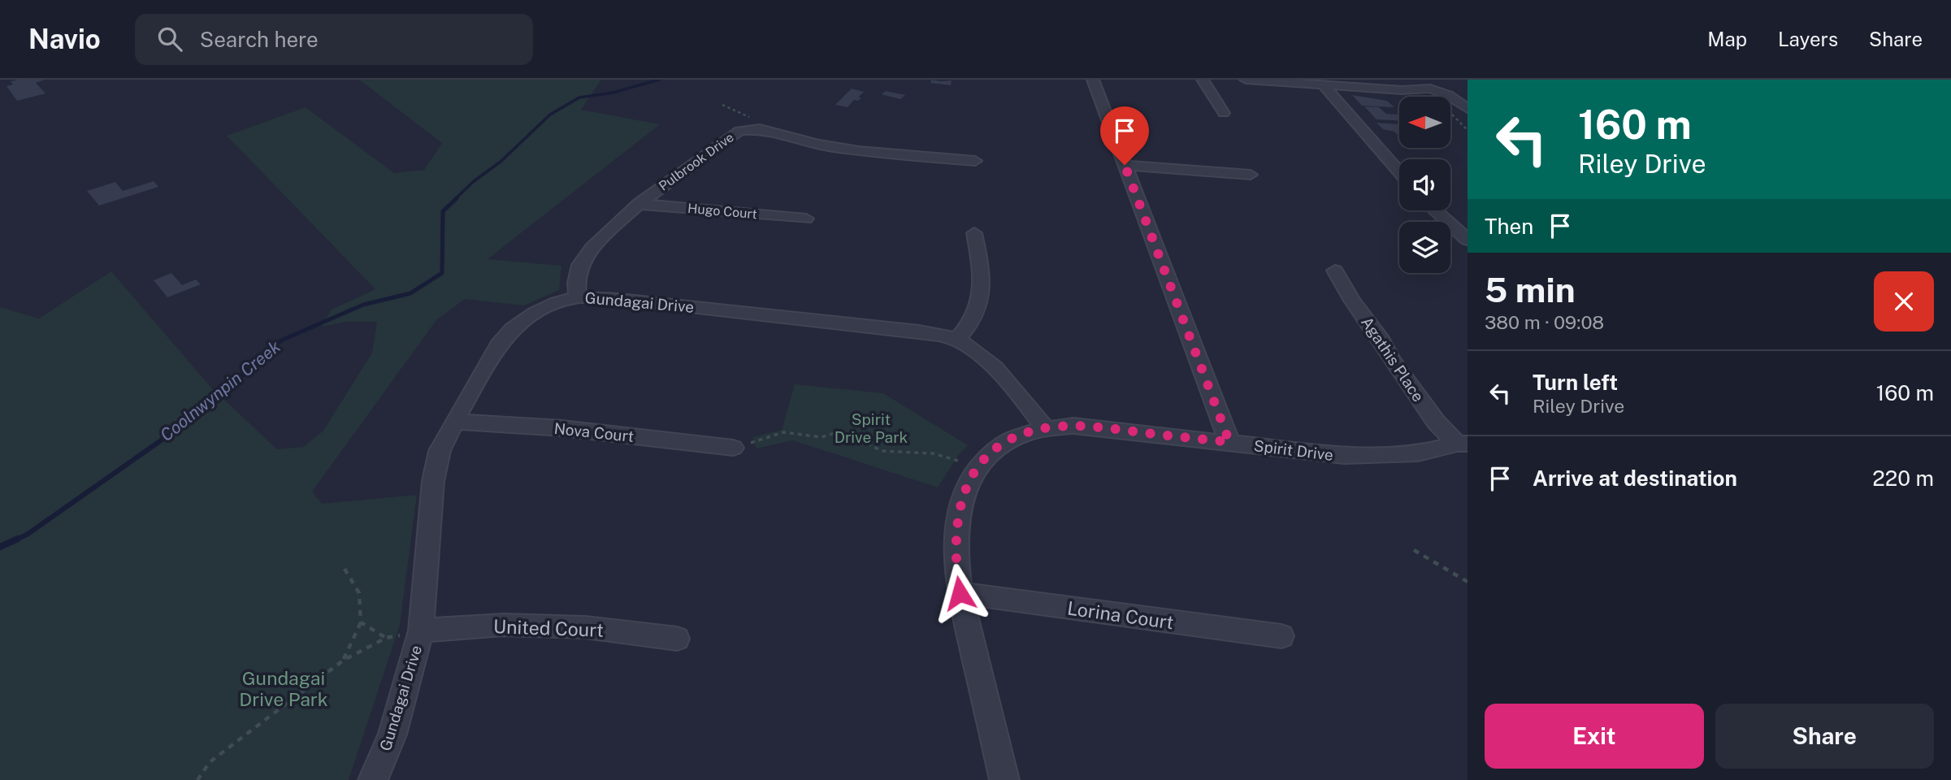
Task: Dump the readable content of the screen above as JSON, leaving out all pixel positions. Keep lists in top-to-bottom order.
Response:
{
  "streets": {
    "street": [
      "Pulbrook Drive",
      "Hugo Court",
      "Gundagai Drive",
      "Agathis Place",
      "Nova Court",
      "Spirit Drive",
      "Lorina Court",
      "United Court"
    ]
  },
  "crossings": [
    ["Pulbrook Drive", "Hugo Court"],
    ["Pulbrook Drive", "Gundagai Drive"],
    ["Gundagai Drive", "Nova Court"],
    ["Gundagai Drive", "Spirit Drive"],
    ["Gundagai Drive", "United Court"],
    ["Agathis Place", "Spirit Drive"],
    ["Spirit Drive", "Lorina Court"]
  ],
  "water": ["Coolnwynpin Creek"],
  "parks": ["Spirit Drive Park", "Gundagai Drive Park"],
  "north": "left",
  "page": {
    "header": "Navio",
    "search": "Search here",
    "nav": ["Map", "Layers", "Share"],
    "turn": ["160 m", "Riley Drive"],
    "then": "Then",
    "heading": ["5 min", "380 m · 09:08"],
    "list": [
      {
        "name": "Turn left",
        "note": "Riley Drive",
        "value": "160 m"
      },
      {
        "name": "Arrive at destination",
        "value": "220 m"
      }
    ],
    "buttons": ["Exit", "Share"]
  }
}
